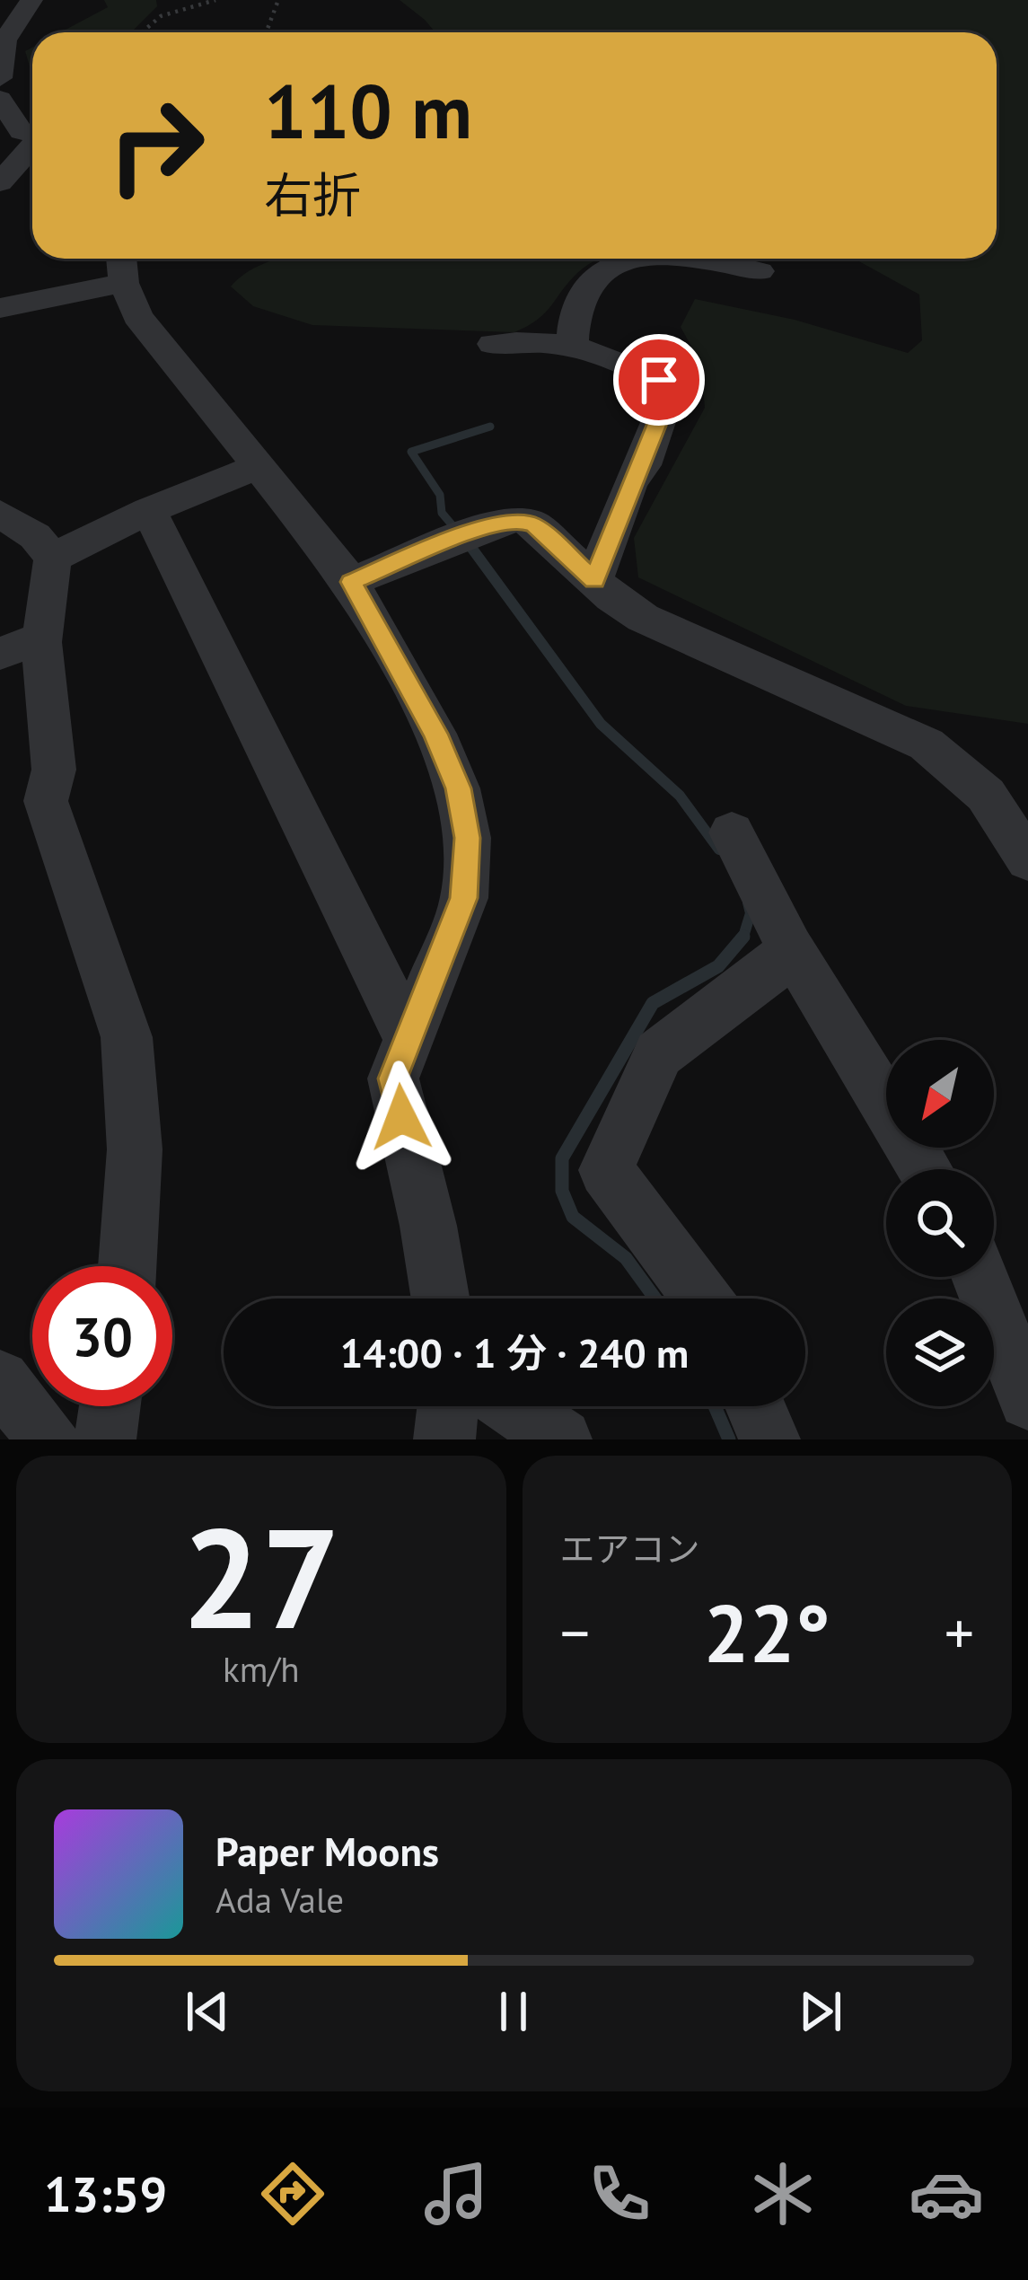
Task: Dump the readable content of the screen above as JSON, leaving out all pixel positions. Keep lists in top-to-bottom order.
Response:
{
  "north": "bottom left",
  "page": {
    "turn": ["110 m", "右折"],
    "limit": "30",
    "trip": "14:00 · 1 分 · 240 m",
    "tile": [
      ["27", "km/h"],
      "エアコン"
    ],
    "heat": ["−", "22°", "+"],
    "song": ["Paper Moons", "Ada Vale"],
    "tabs": "13:59"
  }
}
